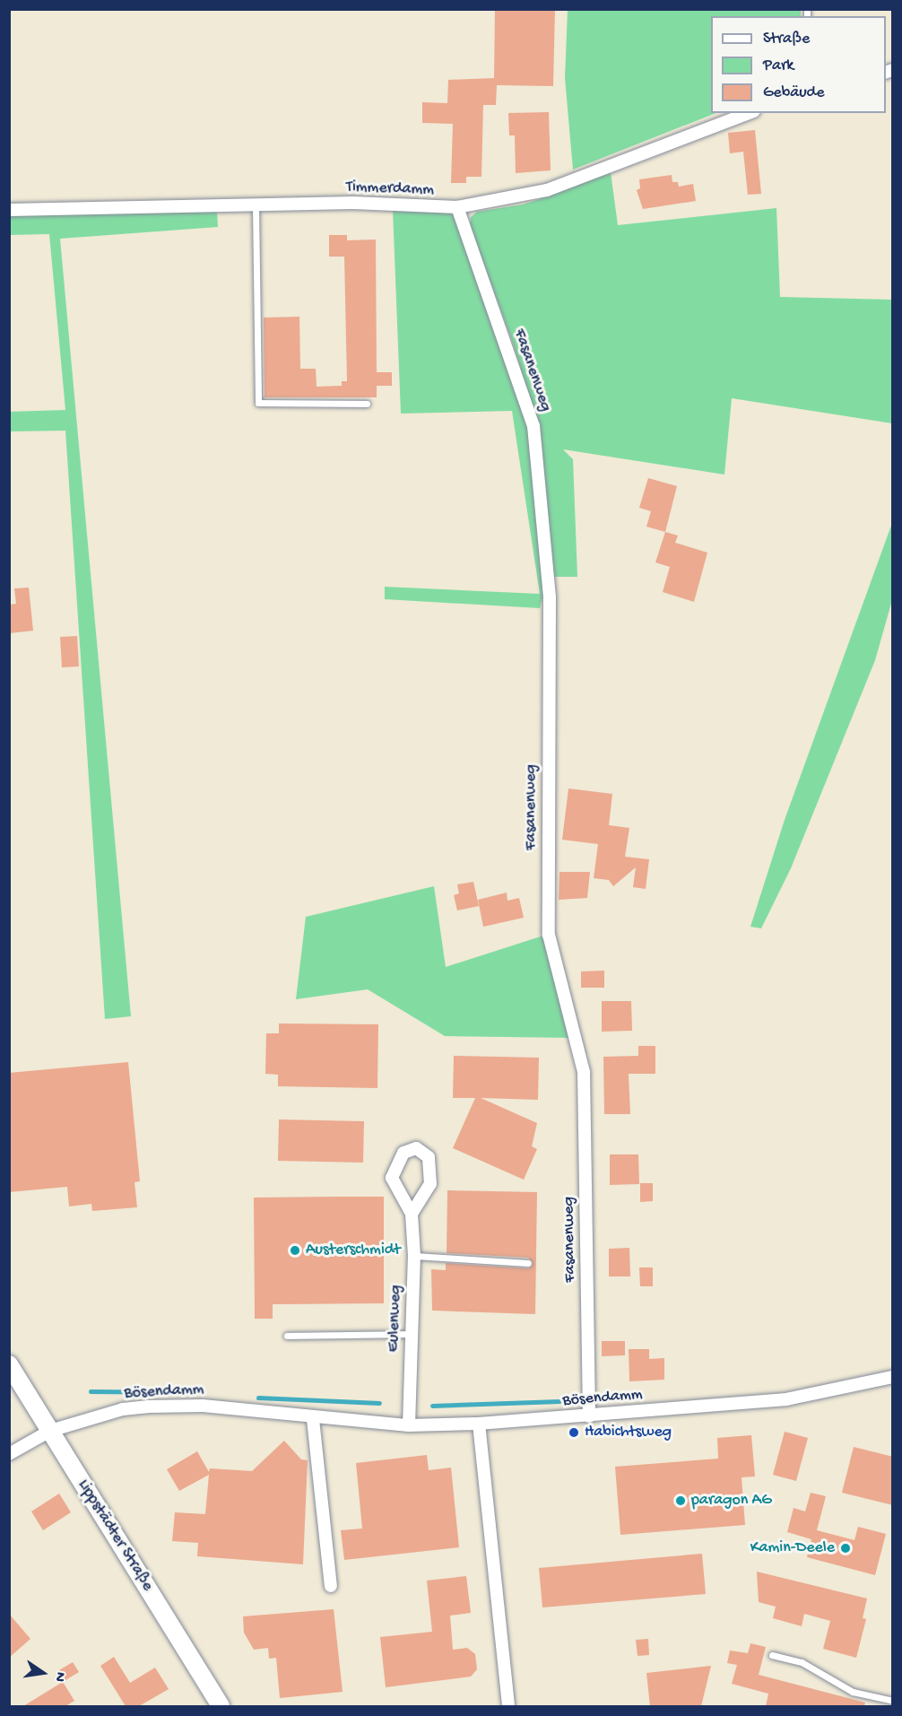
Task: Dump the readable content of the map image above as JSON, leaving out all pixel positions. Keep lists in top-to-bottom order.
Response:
{
  "streets": {
    "main road": ["Lippstädter Straße"],
    "street": [
      "Timmerdamm",
      "Fasanenweg",
      "Eulenweg",
      "Bösendamm"
    ]
  },
  "crossings": [
    ["Timmerdamm", "Fasanenweg"],
    ["Fasanenweg", "Bösendamm"],
    ["Eulenweg", "Bösendamm"],
    ["Bösendamm", "Lippstädter Straße"]
  ],
  "places": [
    "Austerschmidt",
    "Habichtsweg",
    "paragon AG",
    "Kamin-Deele"
  ],
  "legend": ["Straße", "Park", "Gebäude"],
  "north": "right"
}
